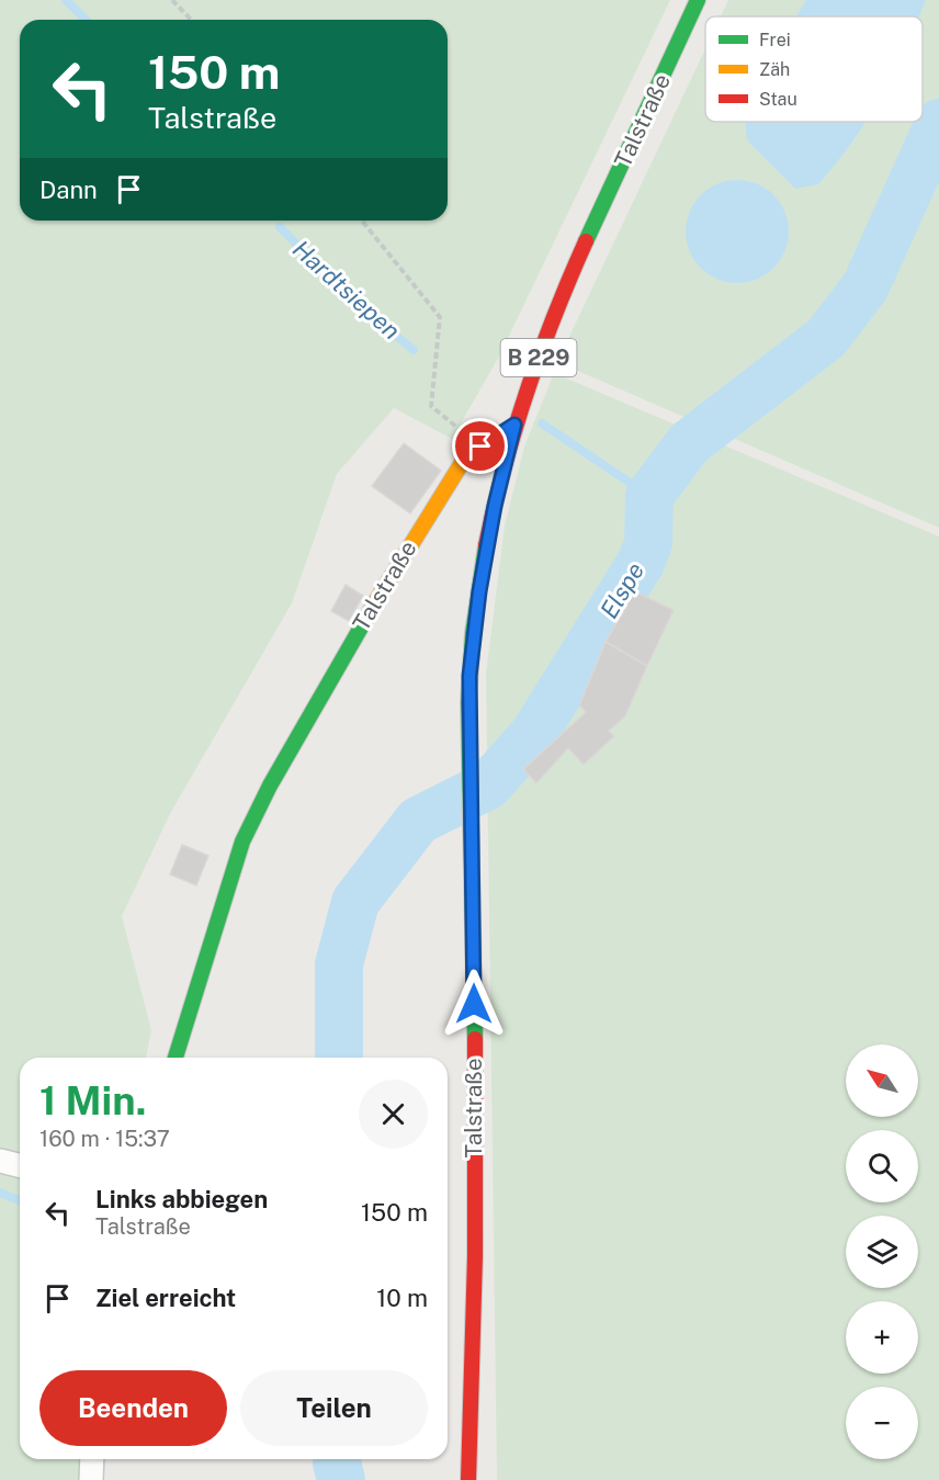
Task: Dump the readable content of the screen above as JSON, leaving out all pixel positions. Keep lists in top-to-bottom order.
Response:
{
  "streets": {
    "main road": ["Talstraße", "B 229"]
  },
  "water": ["Hardtsiepen", "Elspe"],
  "legend": ["Frei", "Zäh", "Stau"],
  "north": "top left",
  "page": {
    "turn": ["150 m", "Talstraße"],
    "then": "Dann",
    "map_buttons": ["+", "−"],
    "heading": ["1 Min.", "160 m · 15:37"],
    "list": [
      {
        "name": "Links abbiegen",
        "note": "Talstraße",
        "value": "150 m"
      },
      {
        "name": "Ziel erreicht",
        "value": "10 m"
      }
    ],
    "buttons": ["Beenden", "Teilen"]
  }
}
